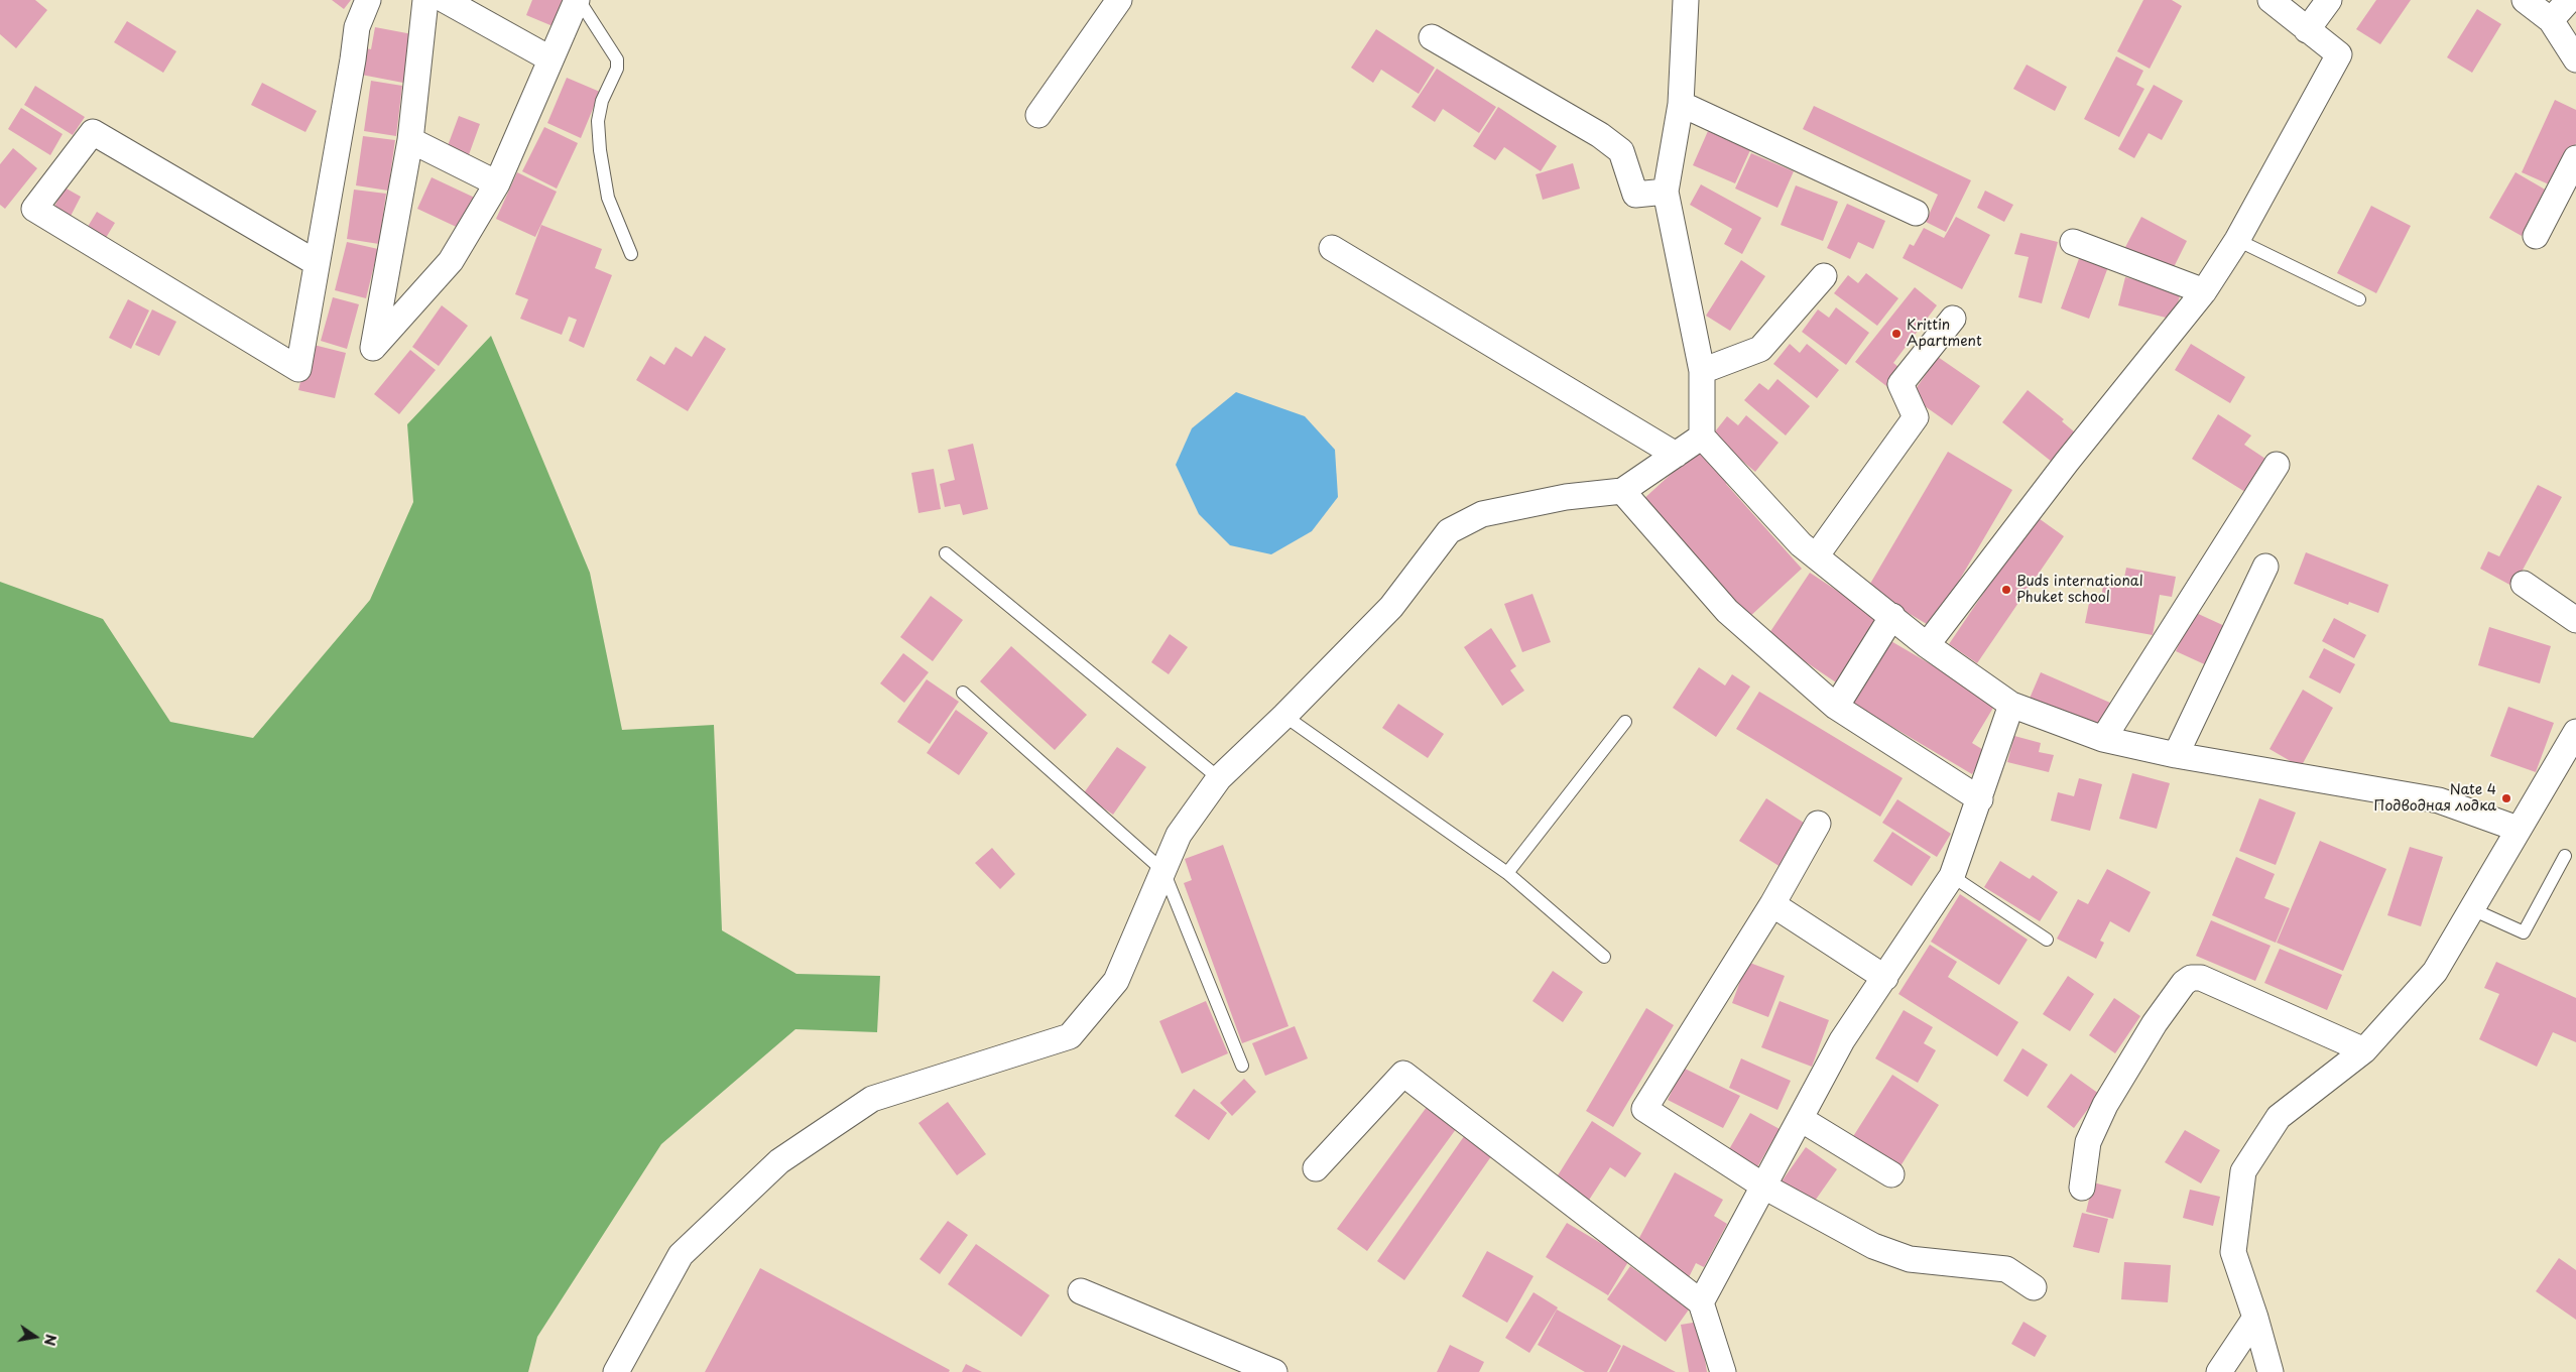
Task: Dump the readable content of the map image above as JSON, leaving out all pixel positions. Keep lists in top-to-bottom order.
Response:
{
  "places": ["Krittin Apartment", "Buds international Phuket school", "Nate 4 Подводная лодка"],
  "north": "right"
}
